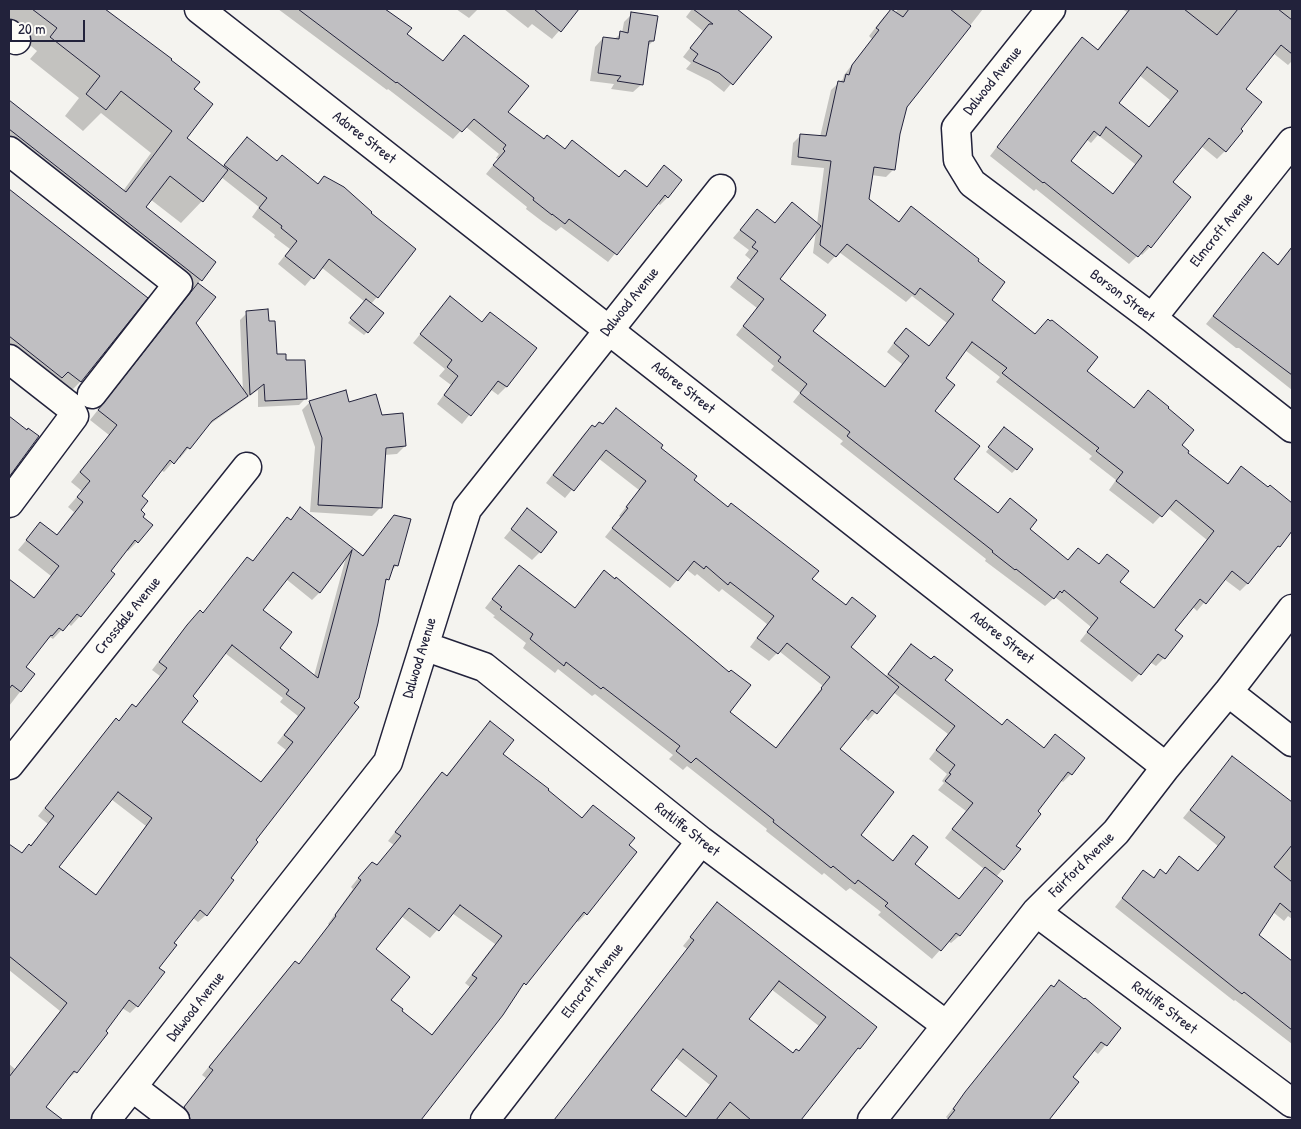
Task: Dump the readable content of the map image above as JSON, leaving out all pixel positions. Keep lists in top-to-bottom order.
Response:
{
  "streets": {
    "street": [
      "Dalwood Avenue",
      "Adoree Street",
      "Elmcroft Avenue",
      "Borson Street",
      "Crossdale Avenue",
      "Ratliffe Street",
      "Fairford Avenue"
    ]
  },
  "crossings": [
    ["Dalwood Avenue", "Adoree Street"],
    ["Dalwood Avenue", "Borson Street"],
    ["Dalwood Avenue", "Ratliffe Street"],
    ["Adoree Street", "Fairford Avenue"],
    ["Elmcroft Avenue", "Borson Street"],
    ["Elmcroft Avenue", "Ratliffe Street"],
    ["Ratliffe Street", "Fairford Avenue"]
  ],
  "scale_bar": "20 m"
}
